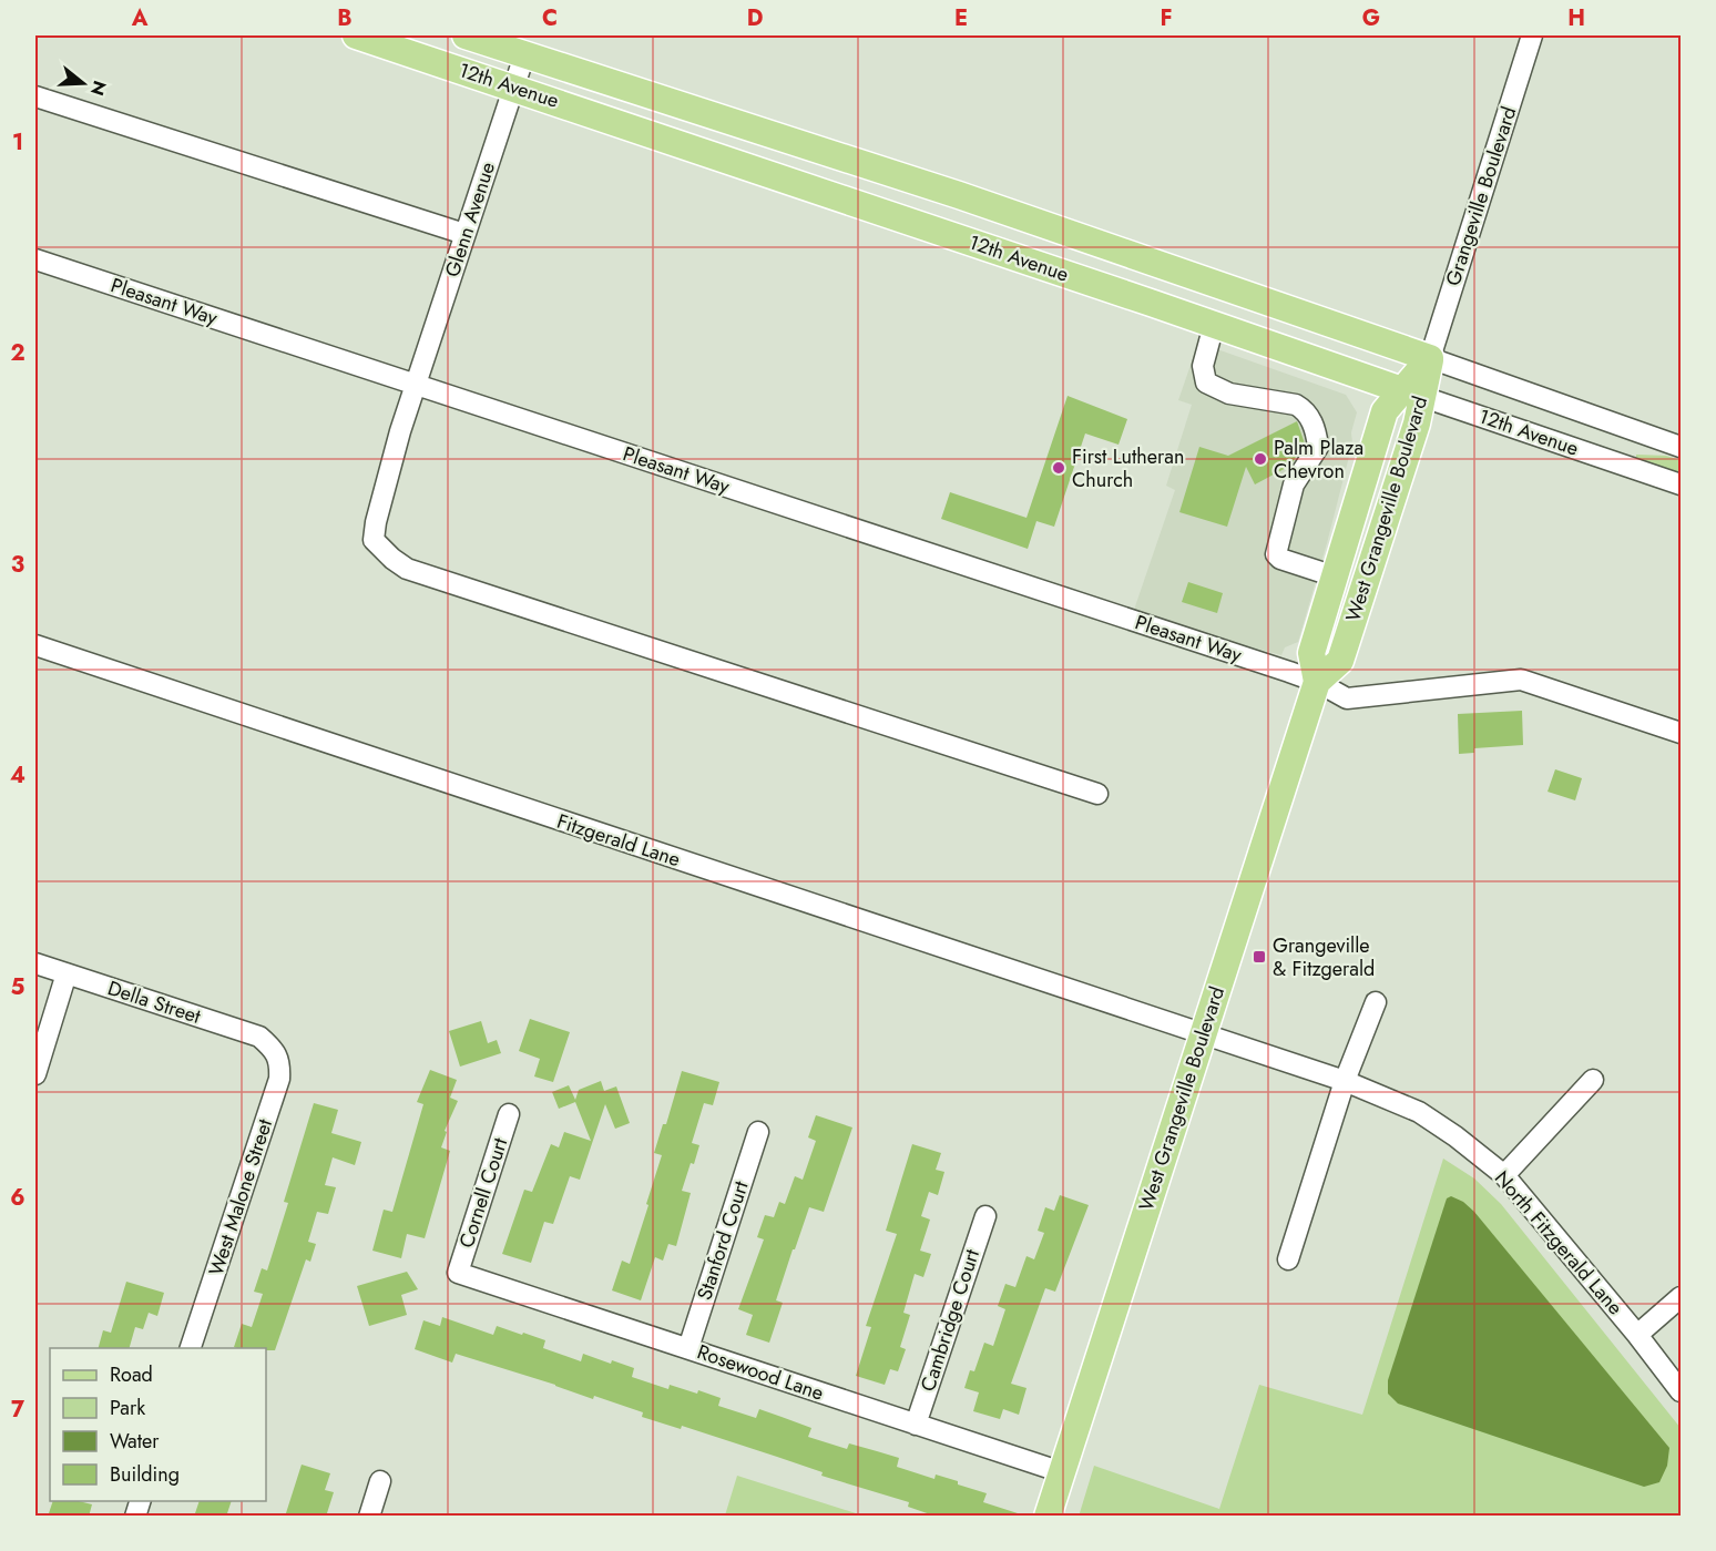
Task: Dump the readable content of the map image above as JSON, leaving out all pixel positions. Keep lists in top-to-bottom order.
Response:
{
  "streets": {
    "main road": ["12th Avenue", "West Grangeville Boulevard"],
    "street": [
      "Grangeville Boulevard",
      "Glenn Avenue",
      "Pleasant Way",
      "Fitzgerald Lane",
      "Della Street",
      "Cornell Court",
      "West Malone Street",
      "Stanford Court",
      "North Fitzgerald Lane",
      "Cambridge Court",
      "Rosewood Lane"
    ]
  },
  "crossings": [
    ["12th Avenue", "Grangeville Boulevard"],
    ["12th Avenue", "Glenn Avenue"],
    ["12th Avenue", "West Grangeville Boulevard"],
    ["Grangeville Boulevard", "West Grangeville Boulevard"],
    ["Glenn Avenue", "Pleasant Way"],
    ["Pleasant Way", "West Grangeville Boulevard"],
    ["West Grangeville Boulevard", "Fitzgerald Lane"],
    ["West Grangeville Boulevard", "North Fitzgerald Lane"],
    ["West Grangeville Boulevard", "Rosewood Lane"],
    ["Fitzgerald Lane", "North Fitzgerald Lane"],
    ["Della Street", "West Malone Street"],
    ["Cornell Court", "Rosewood Lane"],
    ["Stanford Court", "Rosewood Lane"],
    ["Cambridge Court", "Rosewood Lane"]
  ],
  "places": {
    "other": ["Palm Plaza Chevron", "First Lutheran Church"],
    "transit": ["Grangeville & Fitzgerald"]
  },
  "legend": [
    "Road",
    "Park",
    "Water",
    "Building"
  ],
  "north": "right",
  "grid": {
    "columns": [
      "A",
      "B",
      "C",
      "D",
      "E",
      "F",
      "G",
      "H"
    ],
    "rows": [
      "1",
      "2",
      "3",
      "4",
      "5",
      "6",
      "7"
    ]
  }
}
